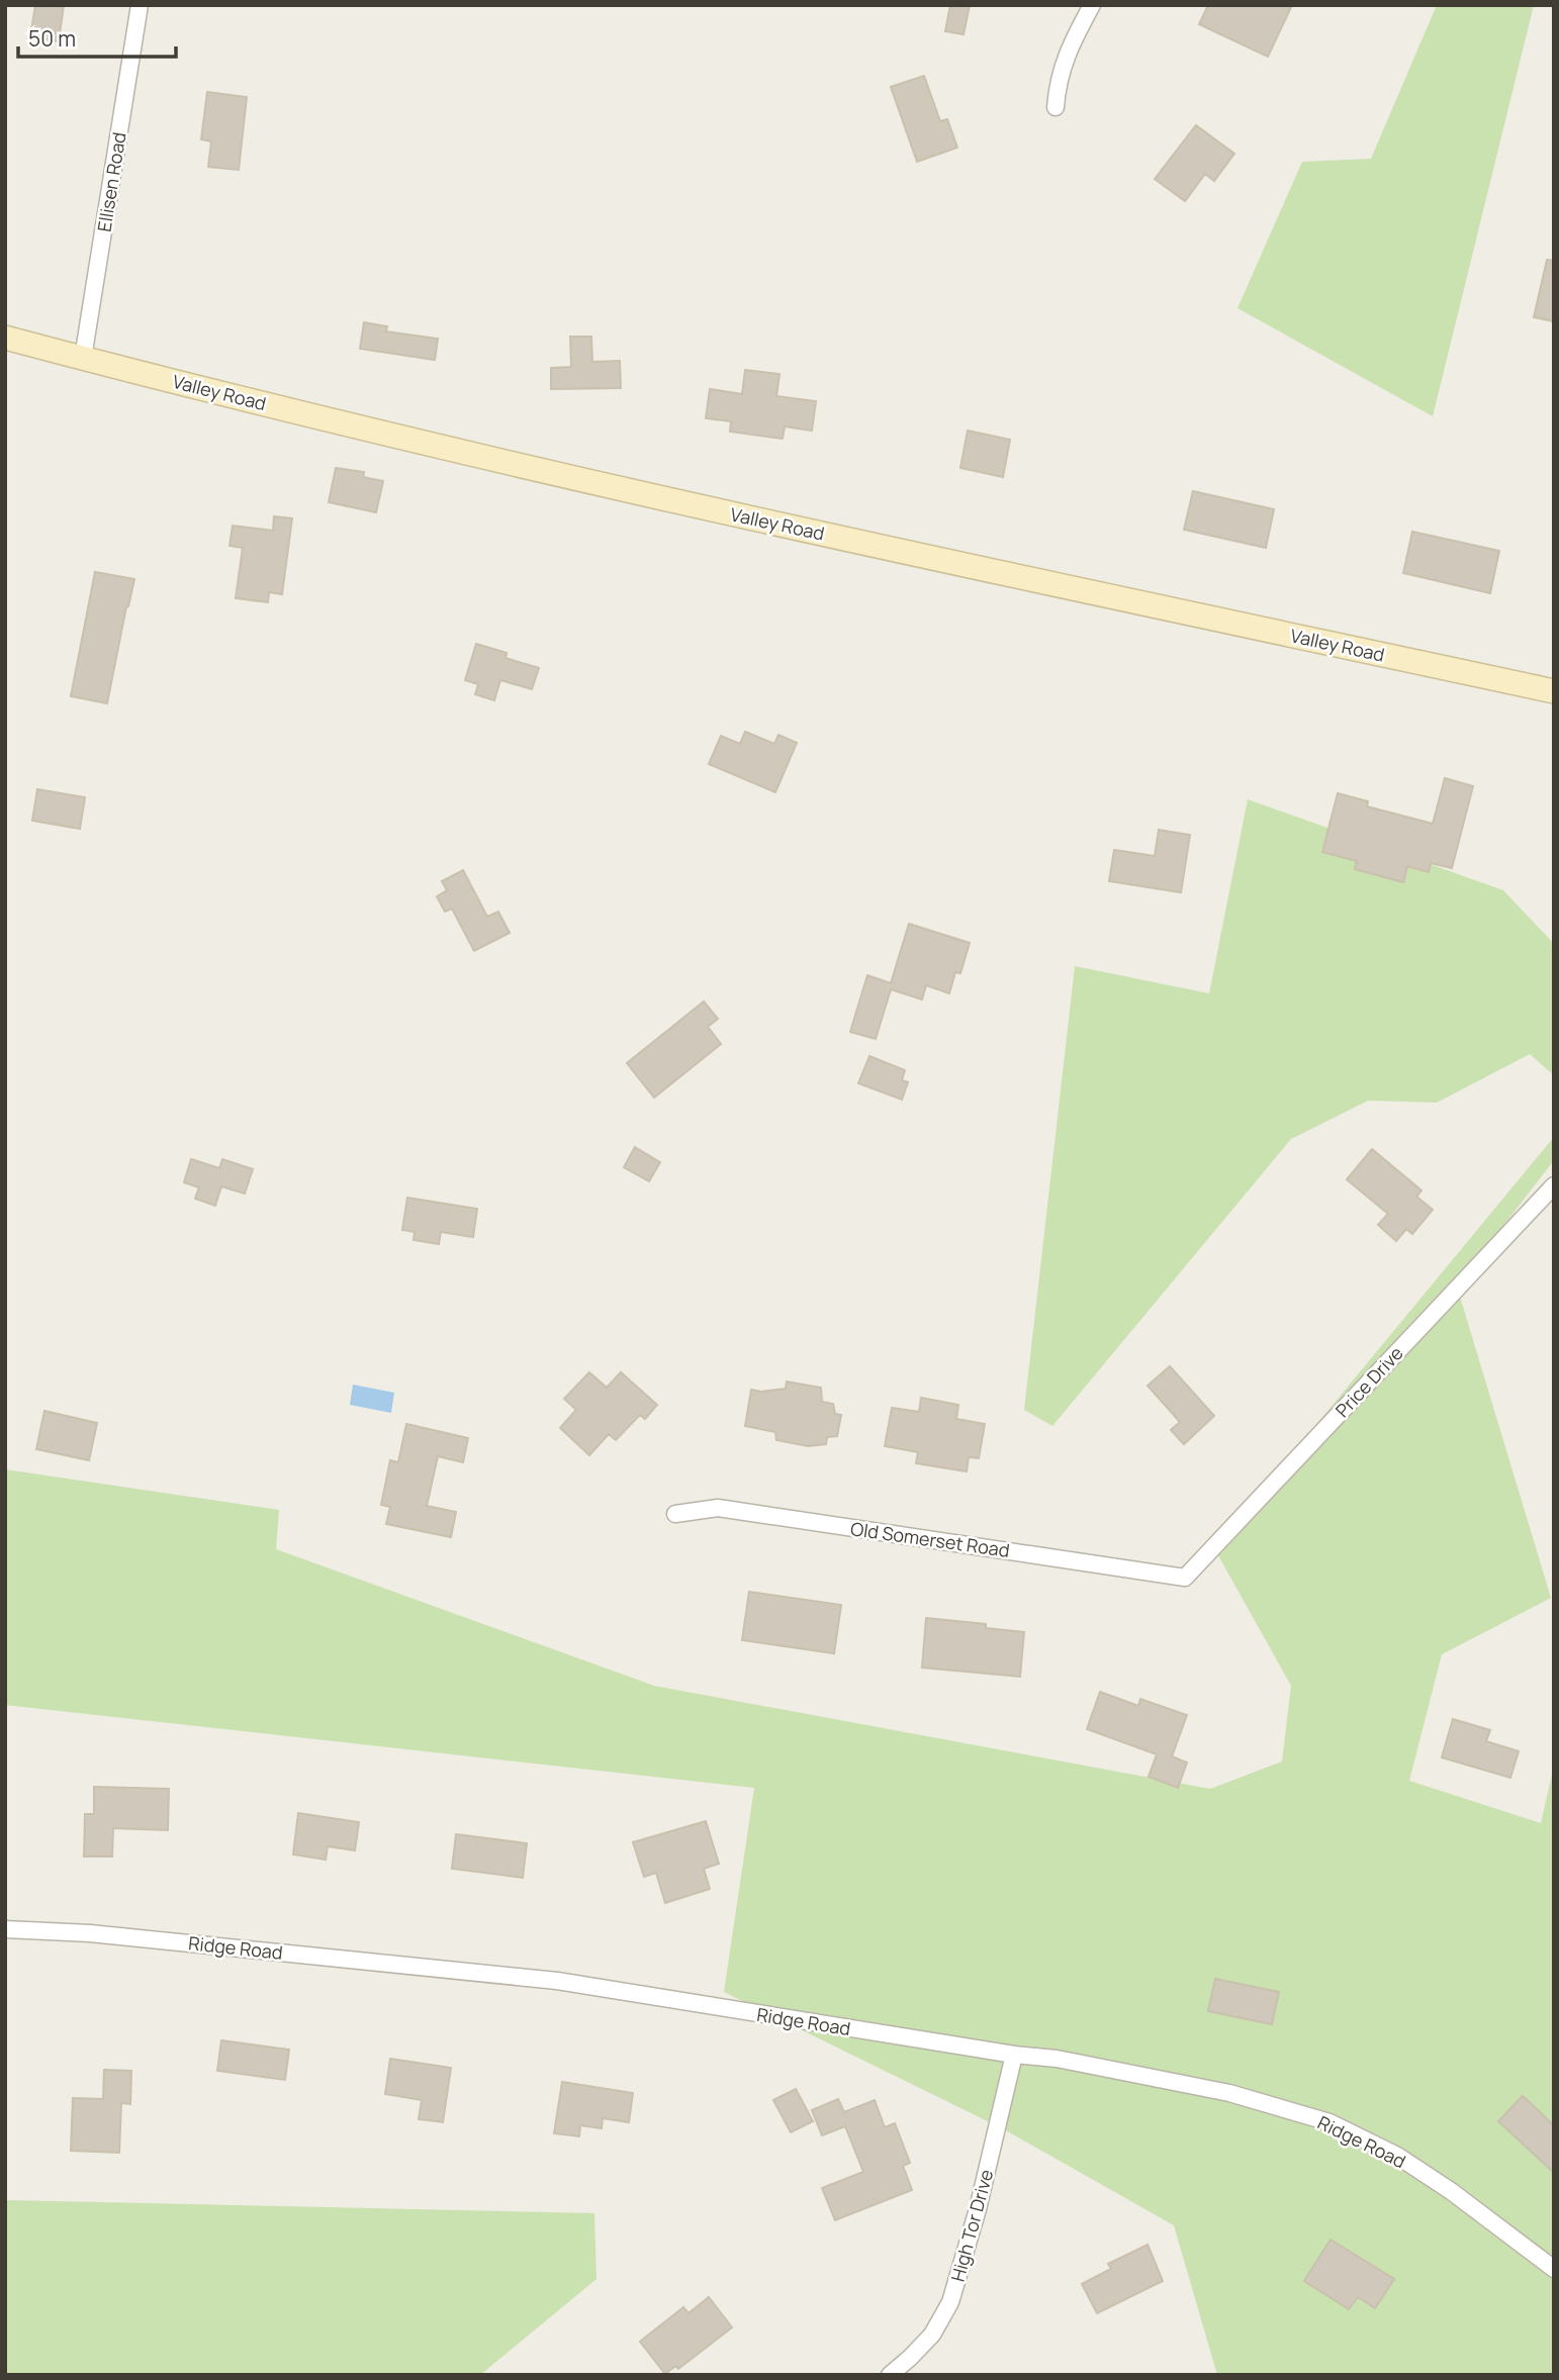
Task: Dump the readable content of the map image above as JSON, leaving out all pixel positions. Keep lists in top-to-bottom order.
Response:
{
  "streets": {
    "main road": ["Valley Road"],
    "street": [
      "Ellisen Road",
      "Price Drive",
      "Old Somerset Road",
      "Ridge Road",
      "High Tor Drive"
    ]
  },
  "crossings": [
    ["Ellisen Road", "Valley Road"],
    ["Price Drive", "Old Somerset Road"],
    ["Ridge Road", "High Tor Drive"]
  ],
  "scale_bar": "50 m"
}
